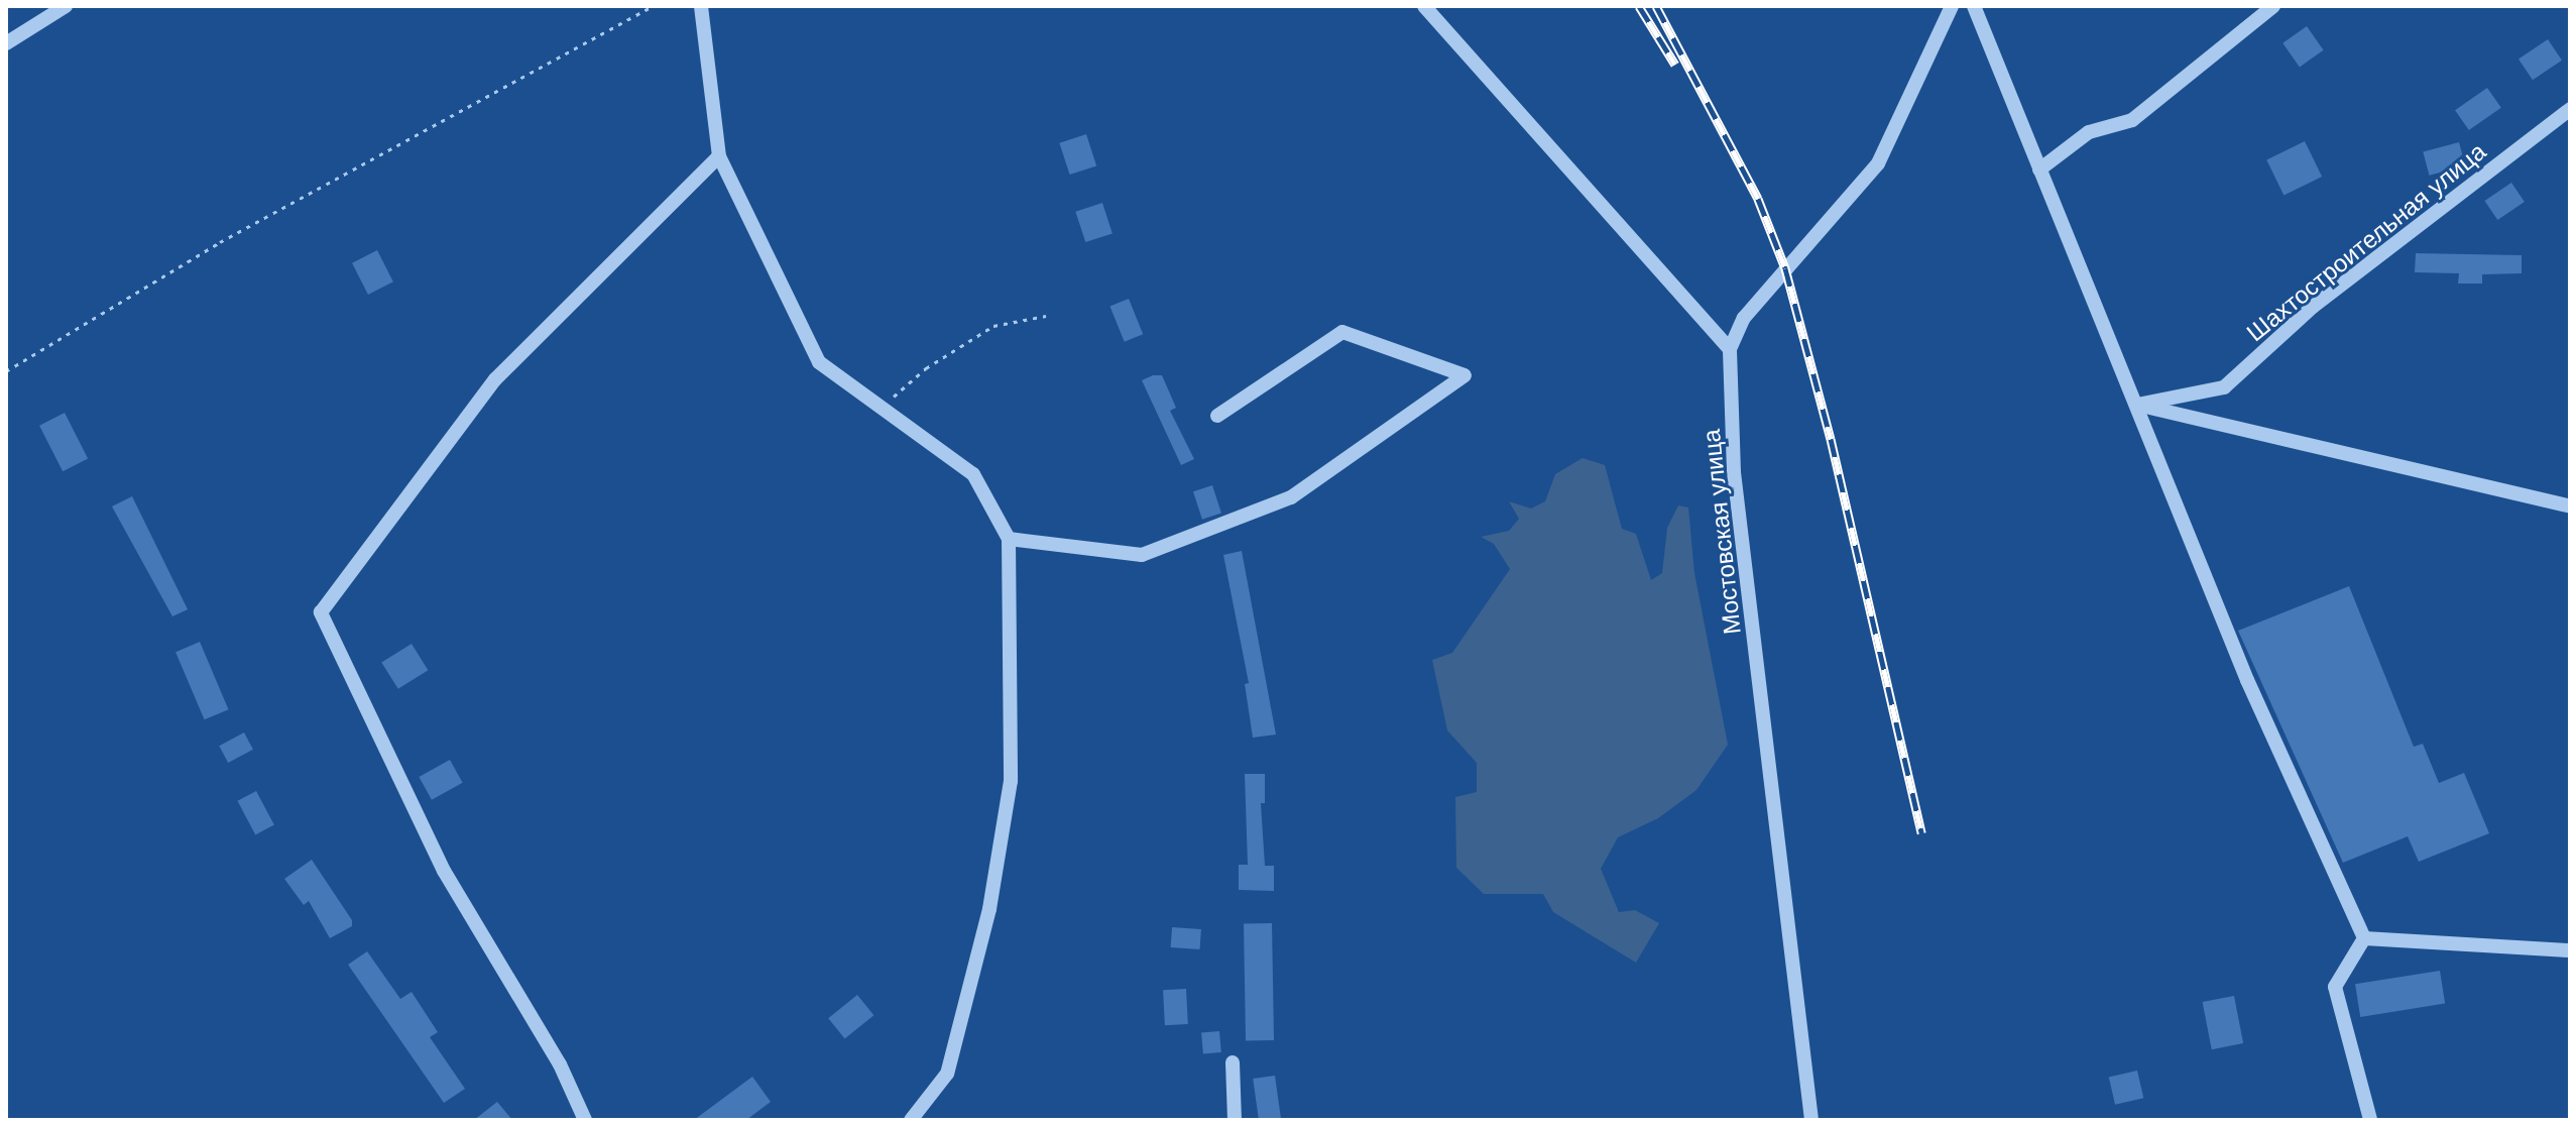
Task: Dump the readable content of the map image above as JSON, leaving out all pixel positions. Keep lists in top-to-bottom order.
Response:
{
  "streets": {
    "street": ["Шахтостроительная улица", "Мостовская улица"]
  }
}
